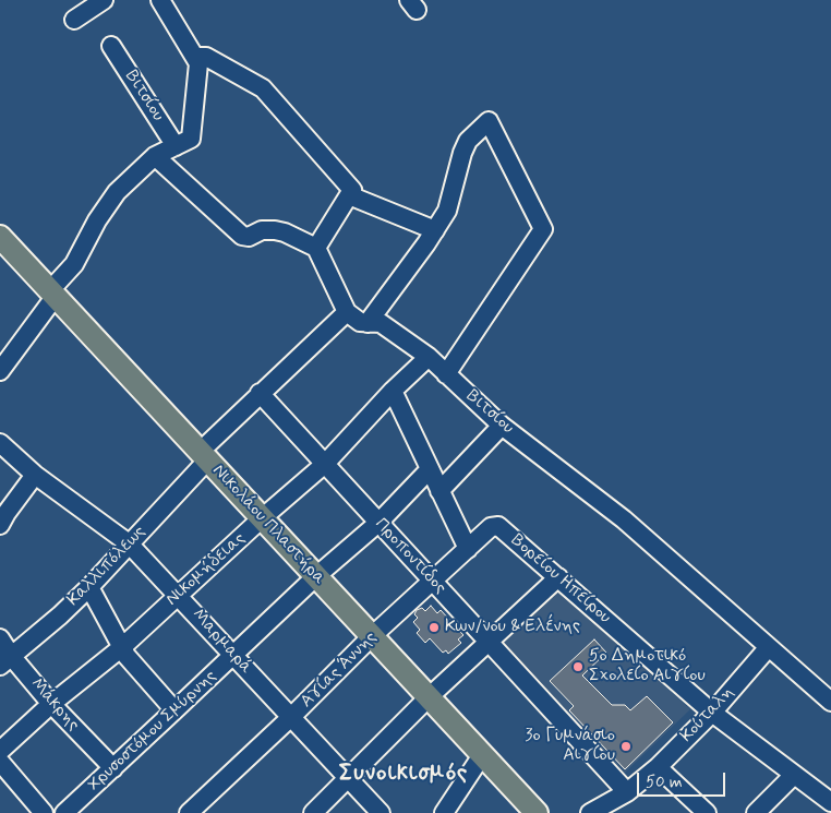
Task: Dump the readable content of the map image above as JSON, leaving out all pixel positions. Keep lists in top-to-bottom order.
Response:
{
  "streets": {
    "main road": ["Νικολάου Πλαστήρα"],
    "street": [
      "Βιτσίου",
      "Προποντίδος",
      "Καλλιπόλεως",
      "Νικομήδειας",
      "Βορείου Ηπείρου",
      "Μαρμαρά",
      "Αγίας Άννης",
      "Μάκρης",
      "Κούταλη",
      "Χρυσοστόμου Σμύρνης"
    ]
  },
  "crossings": [
    ["Βιτσίου", "Καλλιπόλεως"],
    ["Βιτσίου", "Νικομήδειας"],
    ["Βιτσίου", "Κούταλη"],
    ["Νικολάου Πλαστήρα", "Καλλιπόλεως"],
    ["Νικολάου Πλαστήρα", "Νικομήδειας"],
    ["Νικολάου Πλαστήρα", "Αγίας Άννης"],
    ["Νικολάου Πλαστήρα", "Χρυσοστόμου Σμύρνης"],
    ["Προποντίδος", "Καλλιπόλεως"],
    ["Προποντίδος", "Νικομήδειας"],
    ["Προποντίδος", "Αγίας Άννης"],
    ["Προποντίδος", "Κούταλη"],
    ["Προποντίδος", "Χρυσοστόμου Σμύρνης"],
    ["Καλλιπόλεως", "Μαρμαρά"],
    ["Καλλιπόλεως", "Μάκρης"],
    ["Νικομήδειας", "Μαρμαρά"],
    ["Νικομήδειας", "Μάκρης"],
    ["Βορείου Ηπείρου", "Αγίας Άννης"],
    ["Βορείου Ηπείρου", "Κούταλη"],
    ["Μαρμαρά", "Αγίας Άννης"],
    ["Μαρμαρά", "Χρυσοστόμου Σμύρνης"],
    ["Μάκρης", "Χρυσοστόμου Σμύρνης"]
  ],
  "districts": ["Συνοικισμός"],
  "places": ["Κων/νου & Ελένης", "5ο Δημοτικό Σχολείο Αιγίου", "3ο Γυμνάσιο Αιγίου"],
  "scale_bar": "50 m"
}
